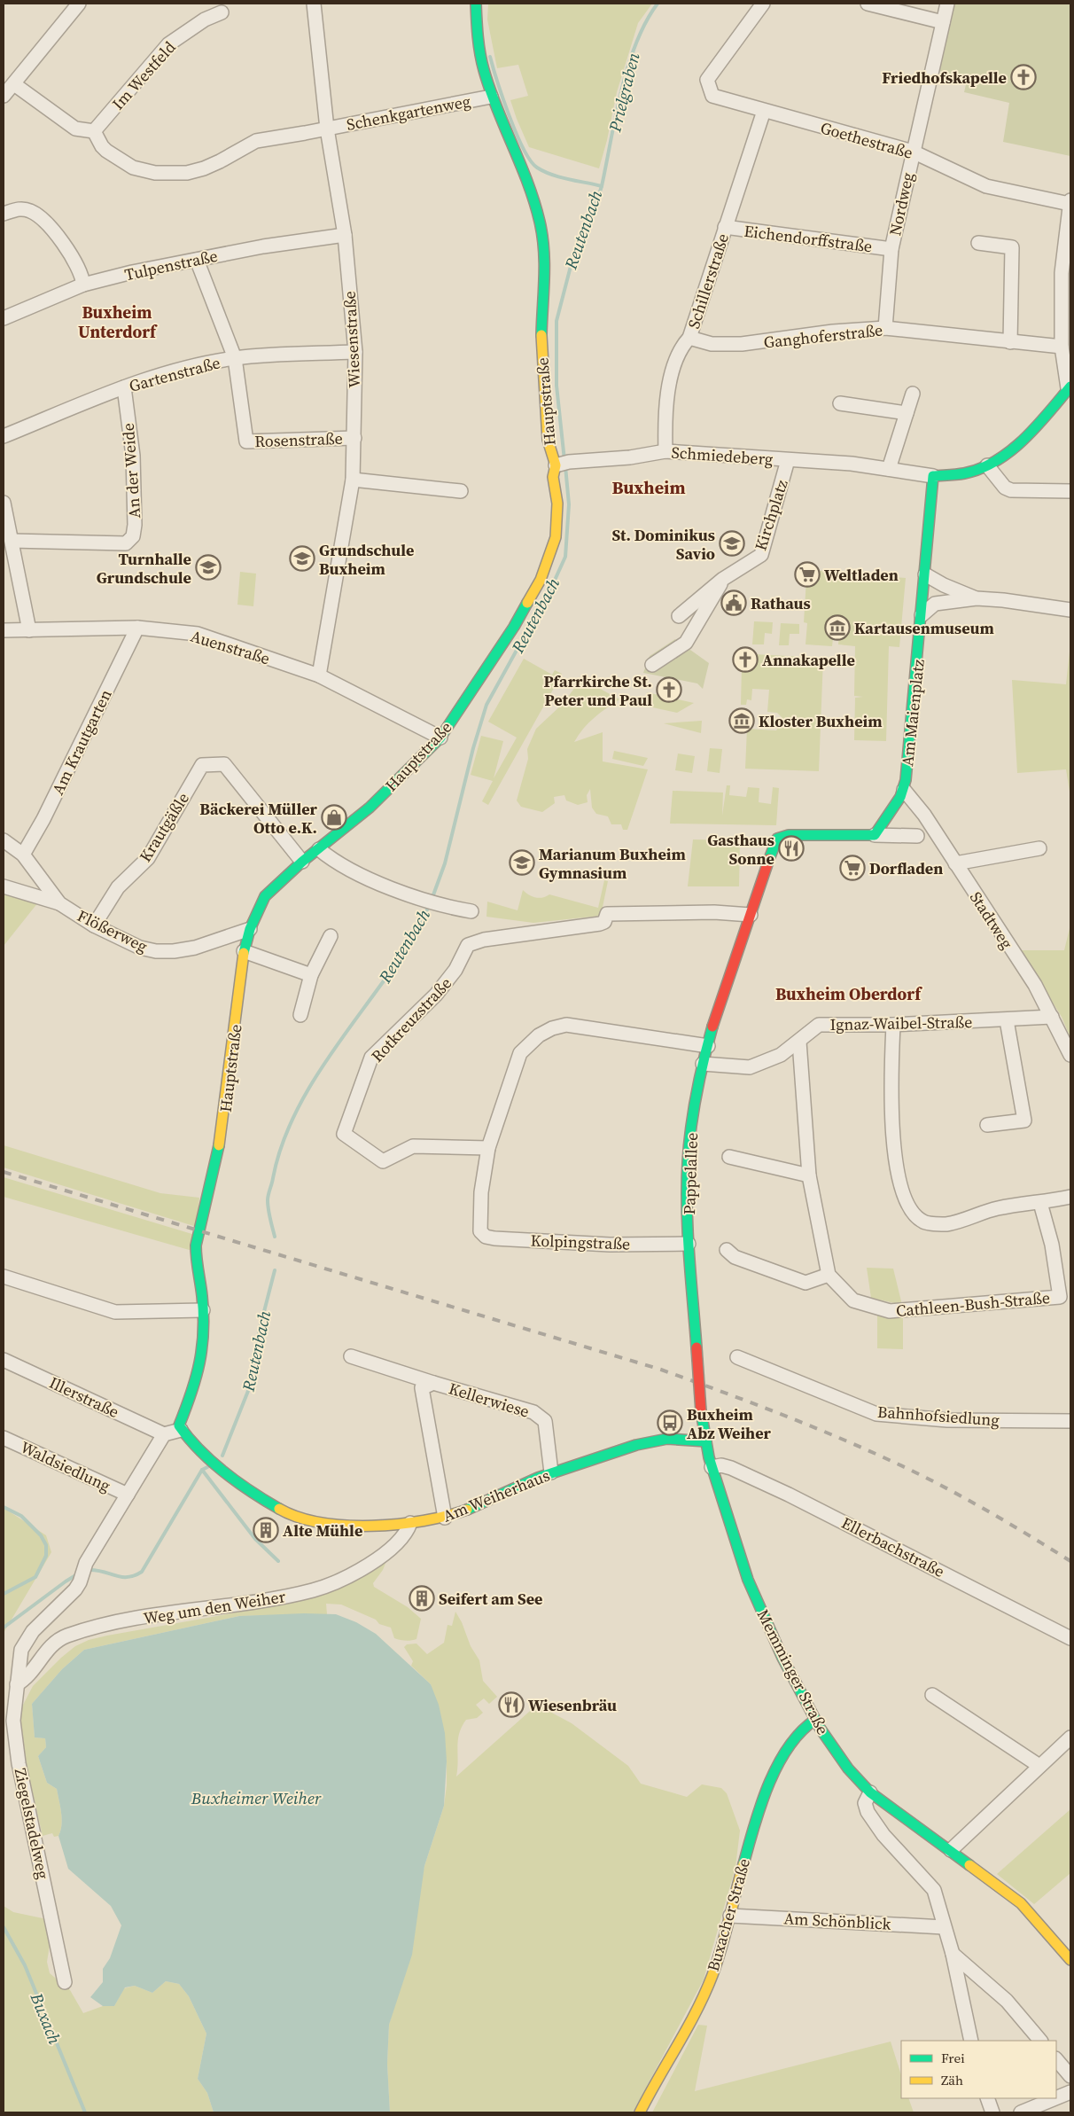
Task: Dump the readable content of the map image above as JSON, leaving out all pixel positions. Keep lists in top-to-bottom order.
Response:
{
  "streets": {
    "street": [
      "Im Westfeld",
      "Schenkgartenweg",
      "Goethestraße",
      "Nordweg",
      "Eichendorffstraße",
      "Tulpenstraße",
      "Schillerstraße",
      "Ganghoferstraße",
      "Wiesenstraße",
      "Gartenstraße",
      "Hauptstraße",
      "Rosenstraße",
      "Schmiedeberg",
      "An der Weide",
      "Kirchplatz",
      "Auenstraße",
      "Am Maienplatz",
      "Am Krautgarten",
      "Krautgäßle",
      "Stadtweg",
      "Flößerweg",
      "Rotkreuzstraße",
      "Ignaz-Waibel-Straße",
      "Pappelallee",
      "Kolpingstraße",
      "Cathleen-Bush-Straße",
      "Illerstraße",
      "Kellerwiese",
      "Bahnhofsiedlung",
      "Waldsiedlung",
      "Am Weiherhaus",
      "Ellerbachstraße",
      "Weg um den Weiher",
      "Memminger Straße",
      "Ziegelstadelweg",
      "Buxacher Straße",
      "Am Schönblick"
    ]
  },
  "crossings": [
    ["Schenkgartenweg", "Wiesenstraße"],
    ["Schenkgartenweg", "Hauptstraße"],
    ["Goethestraße", "Nordweg"],
    ["Goethestraße", "Schillerstraße"],
    ["Nordweg", "Eichendorffstraße"],
    ["Nordweg", "Ganghoferstraße"],
    ["Eichendorffstraße", "Schillerstraße"],
    ["Tulpenstraße", "Wiesenstraße"],
    ["Tulpenstraße", "Rosenstraße"],
    ["Schillerstraße", "Ganghoferstraße"],
    ["Schillerstraße", "Schmiedeberg"],
    ["Wiesenstraße", "Gartenstraße"],
    ["Wiesenstraße", "Rosenstraße"],
    ["Wiesenstraße", "Auenstraße"],
    ["Gartenstraße", "Rosenstraße"],
    ["Gartenstraße", "An der Weide"],
    ["Hauptstraße", "Schmiedeberg"],
    ["Hauptstraße", "Auenstraße"],
    ["Hauptstraße", "Krautgäßle"],
    ["Hauptstraße", "Flößerweg"],
    ["Hauptstraße", "Am Weiherhaus"],
    ["Schmiedeberg", "Kirchplatz"],
    ["Schmiedeberg", "Am Maienplatz"],
    ["Auenstraße", "Am Krautgarten"],
    ["Am Maienplatz", "Stadtweg"],
    ["Am Krautgarten", "Flößerweg"],
    ["Krautgäßle", "Flößerweg"],
    ["Stadtweg", "Ignaz-Waibel-Straße"],
    ["Rotkreuzstraße", "Pappelallee"],
    ["Rotkreuzstraße", "Kolpingstraße"],
    ["Ignaz-Waibel-Straße", "Pappelallee"],
    ["Pappelallee", "Kolpingstraße"],
    ["Pappelallee", "Am Weiherhaus"],
    ["Pappelallee", "Memminger Straße"],
    ["Illerstraße", "Ziegelstadelweg"],
    ["Kellerwiese", "Am Weiherhaus"],
    ["Waldsiedlung", "Ziegelstadelweg"],
    ["Am Weiherhaus", "Weg um den Weiher"],
    ["Am Weiherhaus", "Memminger Straße"],
    ["Ellerbachstraße", "Memminger Straße"],
    ["Weg um den Weiher", "Ziegelstadelweg"],
    ["Memminger Straße", "Buxacher Straße"],
    ["Buxacher Straße", "Am Schönblick"]
  ],
  "districts": ["Buxheim Unterdorf", "Buxheim", "Buxheim Oberdorf"],
  "water": [
    "Prielgraben",
    "Reutenbach",
    "Buxheimer Weiher",
    "Buxach"
  ],
  "places": {
    "church": ["Friedhofskapelle", "Annakapelle", "Pfarrkirche St. Peter und Paul"],
    "school or university": [
      "St. Dominikus Savio",
      "Grundschule Buxheim",
      "Turnhalle Grundschule",
      "Marianum Buxheim Gymnasium"
    ],
    "supermarket": ["Weltladen", "Dorfladen"],
    "public building": ["Rathaus"],
    "museum": ["Kartausenmuseum", "Kloster Buxheim"],
    "shop": ["Bäckerei Müller Otto e.K."],
    "restaurant": ["Gasthaus Sonne", "Wiesenbräu"],
    "bus stop": ["Buxheim Abz Weiher"],
    "building": ["Alte Mühle", "Seifert am See"]
  },
  "legend": ["Frei", "Zäh"]
}
